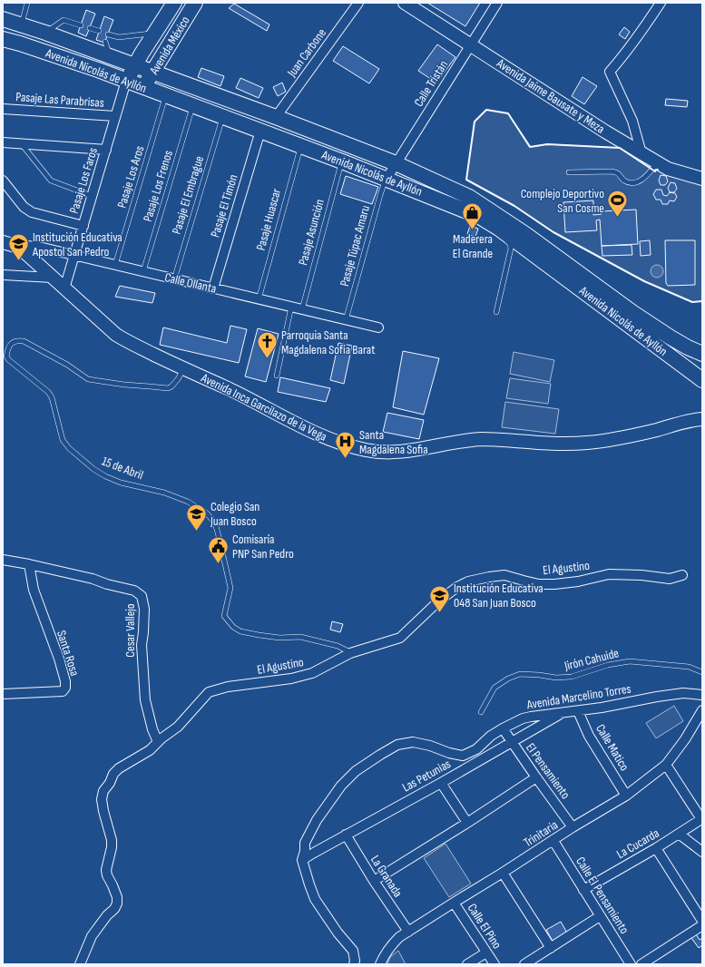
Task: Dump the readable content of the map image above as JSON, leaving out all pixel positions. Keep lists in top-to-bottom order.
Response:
{
  "streets": {
    "main road": ["Avenida México", "Avenida Nicolás de Ayllón"],
    "street": [
      "Juan Carbone",
      "Calle Tristán",
      "Avenida Jaime Bausate y Meza",
      "Pasaje Las Parabrisas",
      "Pasaje Los Faros",
      "Pasaje El Timón",
      "Calle Ollanta",
      "Avenida Inca Garcilazo de la Vega",
      "El Agustino",
      "Cesar Vallejo",
      "Santa Rosa",
      "Avenida Marcelino Torres",
      "Calle Matico",
      "El Pensamiento",
      "Las Petunias",
      "Trinitaria",
      "La Cucarda",
      "La Granada",
      "Calle El Pensamiento",
      "Calle El Pino"
    ],
    "lane": [
      "Pasaje Los Aros",
      "Pasaje Los Frenos",
      "Pasaje El Embrague",
      "Pasaje Huascar",
      "Pasaje Asunción",
      "Pasaje Túpac Amaru",
      "15 de Abril",
      "Jirón Cahuide"
    ]
  },
  "crossings": [
    ["Avenida México", "Avenida Nicolás de Ayllón"],
    ["Avenida México", "Pasaje Los Faros"],
    ["Juan Carbone", "Avenida Nicolás de Ayllón"],
    ["Avenida Nicolás de Ayllón", "Calle Tristán"],
    ["Avenida Nicolás de Ayllón", "Pasaje Los Aros"],
    ["Avenida Nicolás de Ayllón", "Pasaje Los Faros"],
    ["Avenida Nicolás de Ayllón", "Pasaje Los Frenos"],
    ["Avenida Nicolás de Ayllón", "Pasaje El Embrague"],
    ["Avenida Nicolás de Ayllón", "Pasaje El Timón"],
    ["Avenida Nicolás de Ayllón", "Pasaje Huascar"],
    ["Avenida Nicolás de Ayllón", "Pasaje Asunción"],
    ["Avenida Nicolás de Ayllón", "Pasaje Túpac Amaru"],
    ["Calle Tristán", "Avenida Jaime Bausate y Meza"],
    ["Calle Tristán", "Pasaje Túpac Amaru"],
    ["Pasaje Las Parabrisas", "Pasaje Los Faros"],
    ["Pasaje Los Aros", "Calle Ollanta"],
    ["Pasaje Los Faros", "Calle Ollanta"],
    ["Pasaje Los Faros", "Avenida Inca Garcilazo de la Vega"],
    ["Pasaje Los Frenos", "Calle Ollanta"],
    ["Pasaje El Embrague", "Calle Ollanta"],
    ["Pasaje El Timón", "Calle Ollanta"],
    ["Pasaje Huascar", "Calle Ollanta"],
    ["Pasaje Asunción", "Calle Ollanta"],
    ["Pasaje Túpac Amaru", "Calle Ollanta"],
    ["Calle Ollanta", "Avenida Inca Garcilazo de la Vega"],
    ["Avenida Inca Garcilazo de la Vega", "15 de Abril"],
    ["15 de Abril", "El Agustino"],
    ["El Agustino", "Cesar Vallejo"],
    ["Cesar Vallejo", "Santa Rosa"],
    ["Avenida Marcelino Torres", "Calle Matico"],
    ["Avenida Marcelino Torres", "El Pensamiento"],
    ["Avenida Marcelino Torres", "Las Petunias"],
    ["Calle Matico", "Trinitaria"],
    ["El Pensamiento", "Las Petunias"],
    ["El Pensamiento", "Trinitaria"],
    ["Las Petunias", "La Granada"],
    ["Trinitaria", "La Granada"],
    ["Trinitaria", "Calle El Pensamiento"],
    ["Trinitaria", "Calle El Pino"],
    ["La Cucarda", "Calle El Pensamiento"]
  ],
  "places": {
    "sports": ["Complejo Deportivo San Cosme"],
    "shop": ["Maderera El Grande"],
    "school or university": ["Institución Educativa Apostol San Pedro", "Colegio San Juan Bosco", "Institución Educativa 048 San Juan Bosco"],
    "church": ["Parroquia Santa Magdalena Sofía Barat"],
    "hospital": ["Santa Magdalena Sofia"],
    "public building": ["Comisaría PNP San Pedro"]
  }
}
